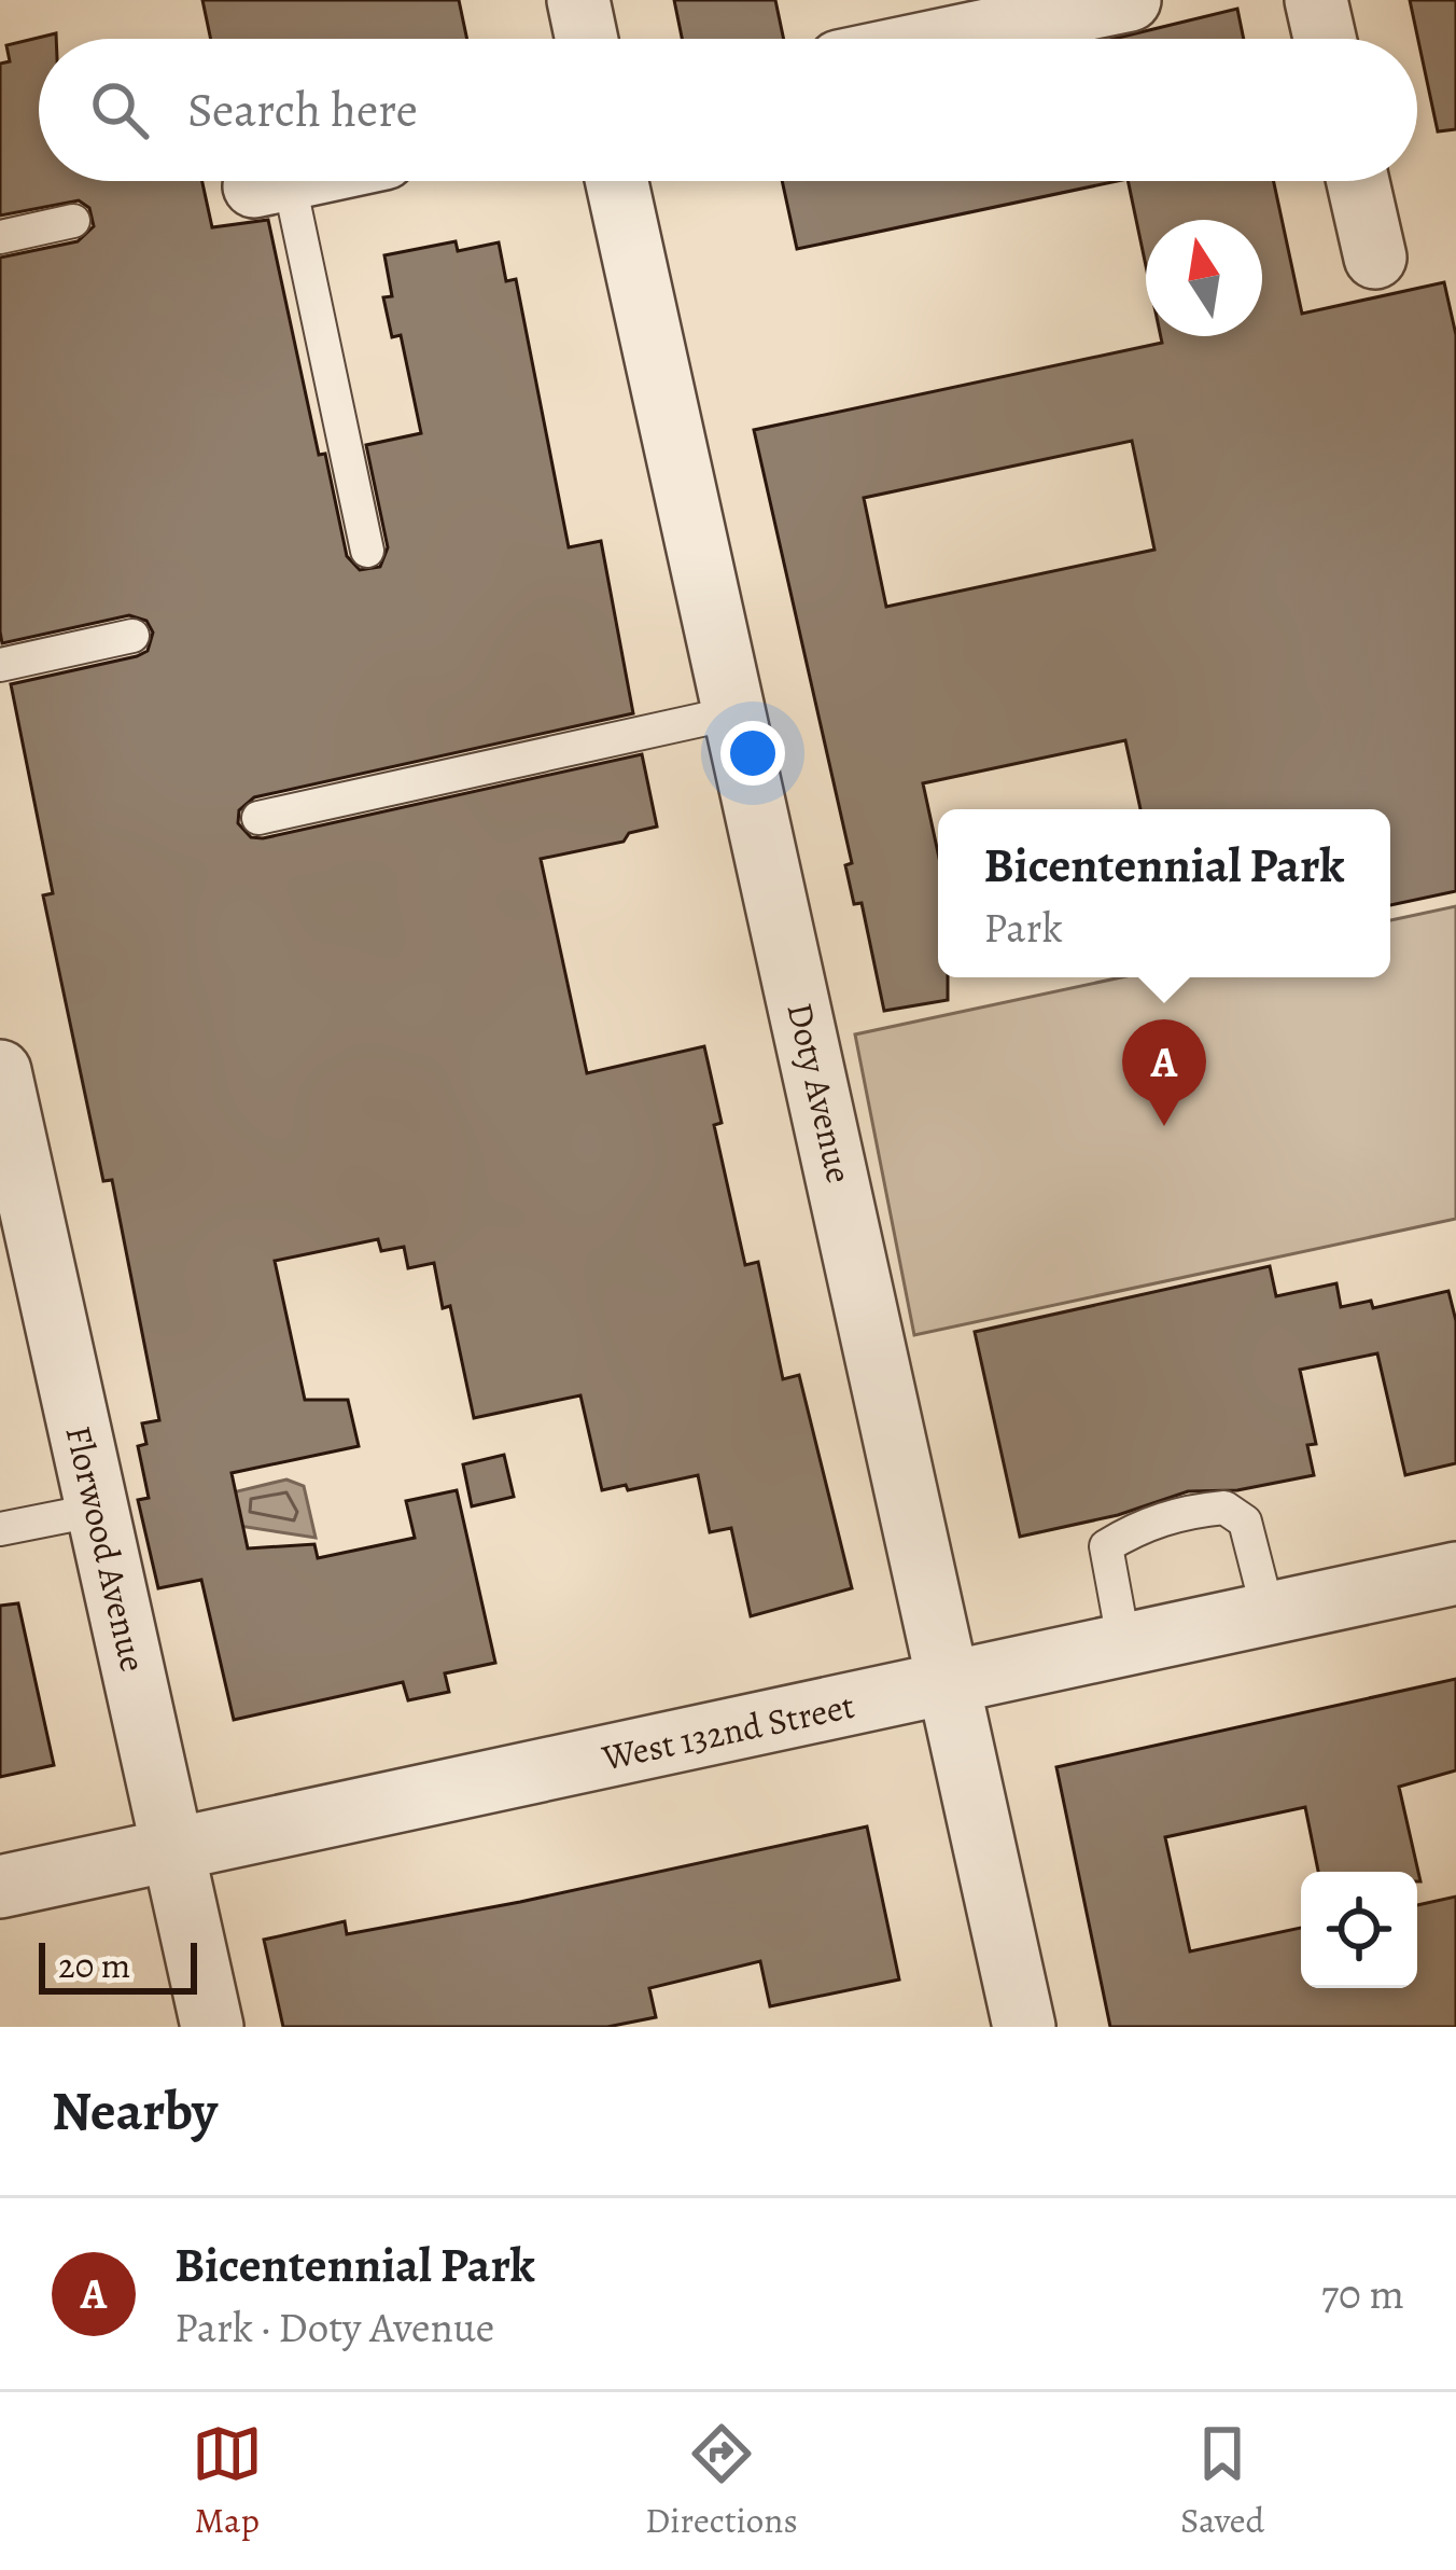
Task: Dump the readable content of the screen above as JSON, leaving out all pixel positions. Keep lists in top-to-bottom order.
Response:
{
  "streets": {
    "street": ["Doty Avenue", "Florwood Avenue", "West 132nd Street"]
  },
  "crossings": [
    ["Doty Avenue", "West 132nd Street"],
    ["Florwood Avenue", "West 132nd Street"]
  ],
  "scale_bar": "20 m",
  "north": "top",
  "page": {
    "search": "Search here",
    "popup": ["Bicentennial Park", "Park"],
    "pins": "A",
    "scale": "20 m",
    "heading": "Nearby",
    "list": [
      {
        "mark": "A",
        "name": "Bicentennial Park",
        "note": "Park · Doty Avenue",
        "value": "70 m"
      }
    ],
    "nav": ["Map", "Directions", "Saved"]
  }
}
